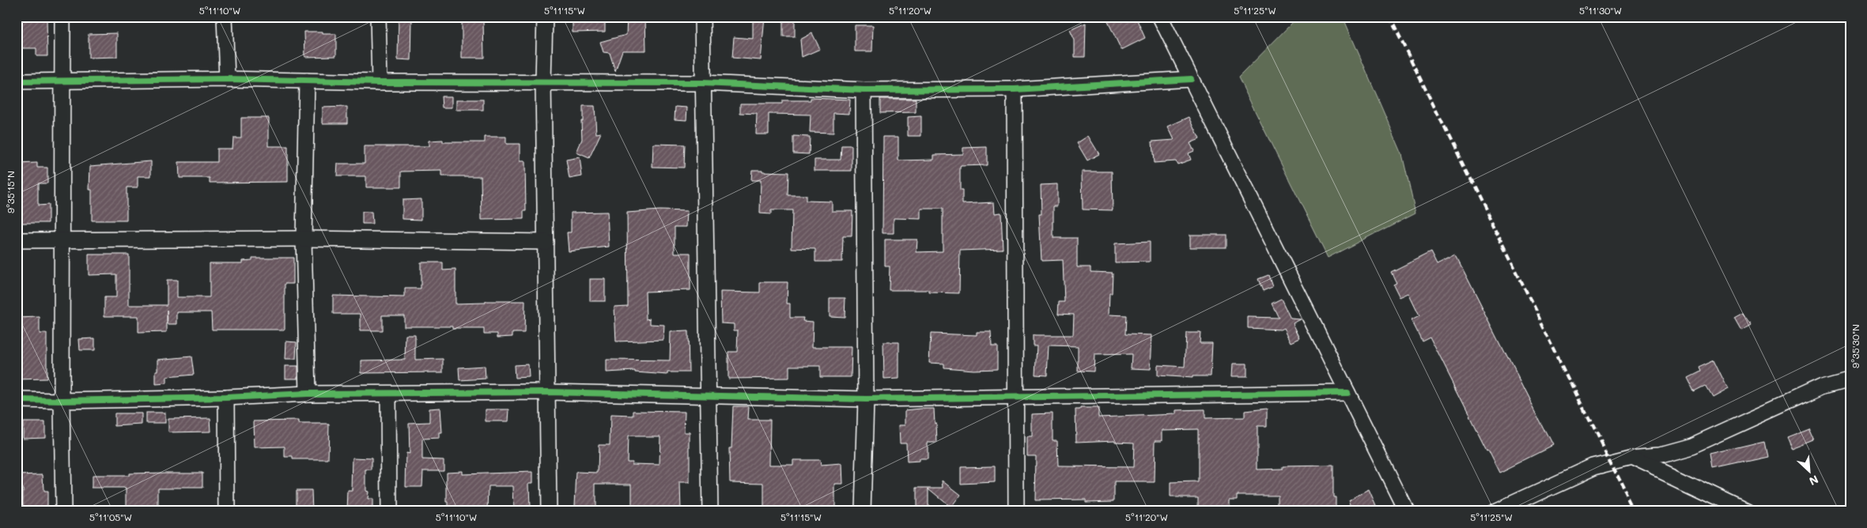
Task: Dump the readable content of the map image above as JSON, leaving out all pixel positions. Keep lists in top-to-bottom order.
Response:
{
  "north": "bottom right",
  "coordinates": [
    "5°11'10\"W",
    "5°11'15\"W",
    "5°11'20\"W",
    "5°11'25\"W",
    "5°11'30\"W",
    "9°35'15\"N",
    "9°35'30\"N",
    "5°11'05\"W"
  ]
}
